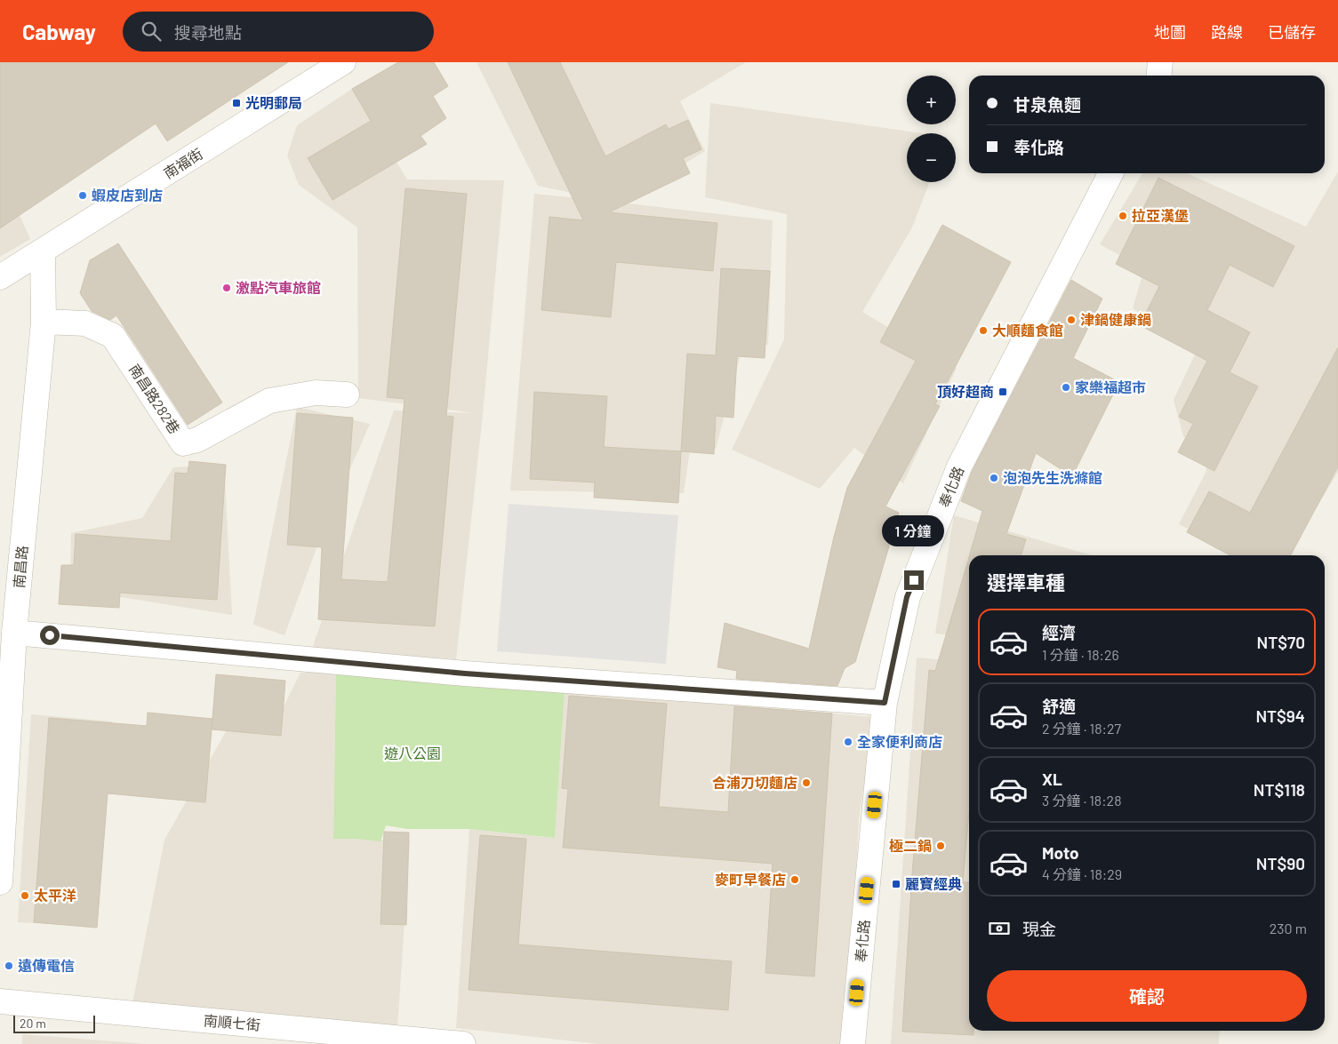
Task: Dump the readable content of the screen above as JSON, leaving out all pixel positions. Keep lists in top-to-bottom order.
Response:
{
  "streets": {
    "street": [
      "南福街",
      "南昌路282巷",
      "奉化路",
      "南昌路",
      "南順七街"
    ]
  },
  "crossings": [
    ["南福街", "南昌路"],
    ["南昌路282巷", "南昌路"]
  ],
  "parks": ["遊八公園"],
  "places": {
    "transit": ["光明郵局", "頂好超商", "麗寶經典"],
    "other": [
      "蝦皮店到店",
      "拉亞漢堡",
      "激點汽車旅館",
      "津鍋健康鍋",
      "大順麵食館",
      "家樂福超市",
      "泡泡先生洗滌館",
      "全家便利商店",
      "合浦刀切麵店",
      "極二鍋",
      "麥町早餐店",
      "太平洋",
      "遠傳電信"
    ]
  },
  "scale_bar": "20 m",
  "page": {
    "header": "Cabway",
    "search": "搜尋地點",
    "nav": ["地圖", "路線", "已儲存"],
    "map_buttons": ["+", "−"],
    "banner": ["甘泉魚麵", "奉化路"],
    "bubble": "1 分鐘",
    "heading": "選擇車種",
    "list": [
      {
        "name": "經濟",
        "note": "1 分鐘 · 18:26",
        "value": "NT$70"
      },
      {
        "name": "舒適",
        "note": "2 分鐘 · 18:27",
        "value": "NT$94"
      },
      {
        "name": "XL",
        "note": "3 分鐘 · 18:28",
        "value": "NT$118"
      },
      {
        "name": "Moto",
        "note": "4 分鐘 · 18:29",
        "value": "NT$90"
      }
    ],
    "pay": ["現金", "230 m"],
    "buttons": "確認",
    "scale": "20 m"
  }
}
